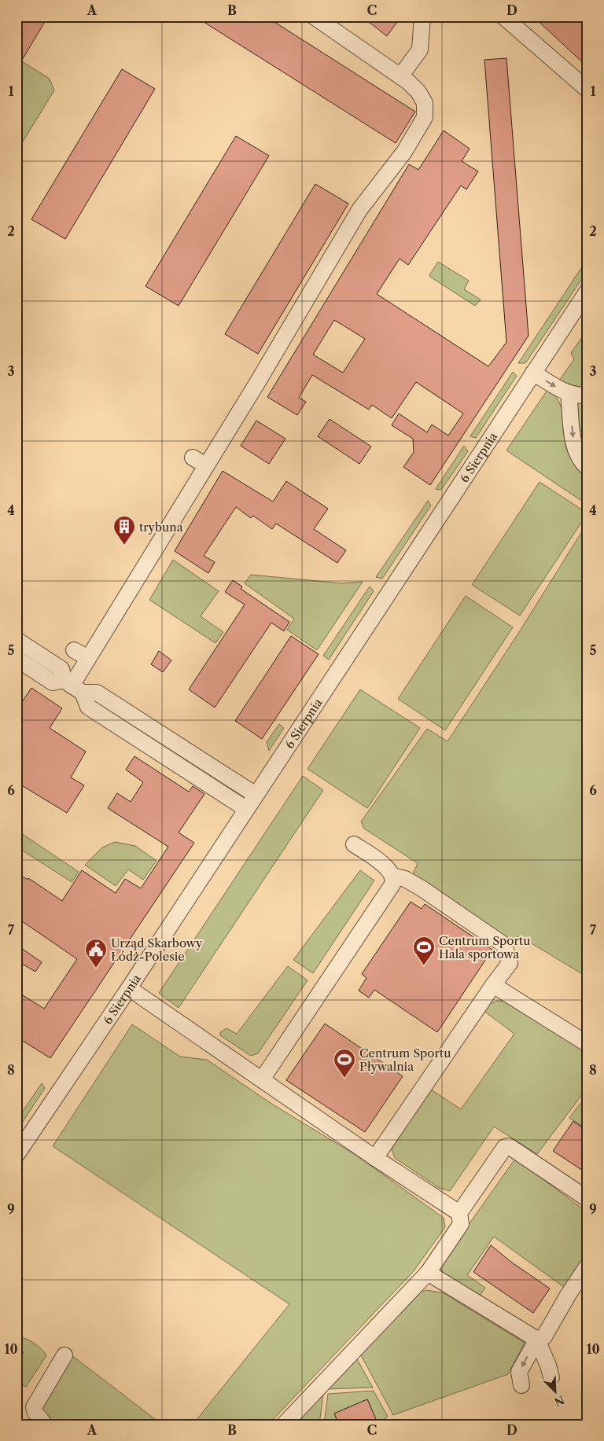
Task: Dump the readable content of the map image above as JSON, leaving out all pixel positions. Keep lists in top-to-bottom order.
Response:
{
  "streets": {
    "street": ["6 Sierpnia"]
  },
  "places": {
    "building": ["trybuna"],
    "sports": ["Centrum Sportu Hala sportowa", "Centrum Sportu Pływalnia"],
    "public building": ["Urząd Skarbowy Łódż-Polesie"]
  },
  "north": "bottom right",
  "grid": {
    "columns": [
      "A",
      "B",
      "C",
      "D"
    ],
    "rows": [
      "1",
      "2",
      "3",
      "4",
      "5",
      "6",
      "7",
      "8",
      "9",
      "10"
    ]
  }
}
